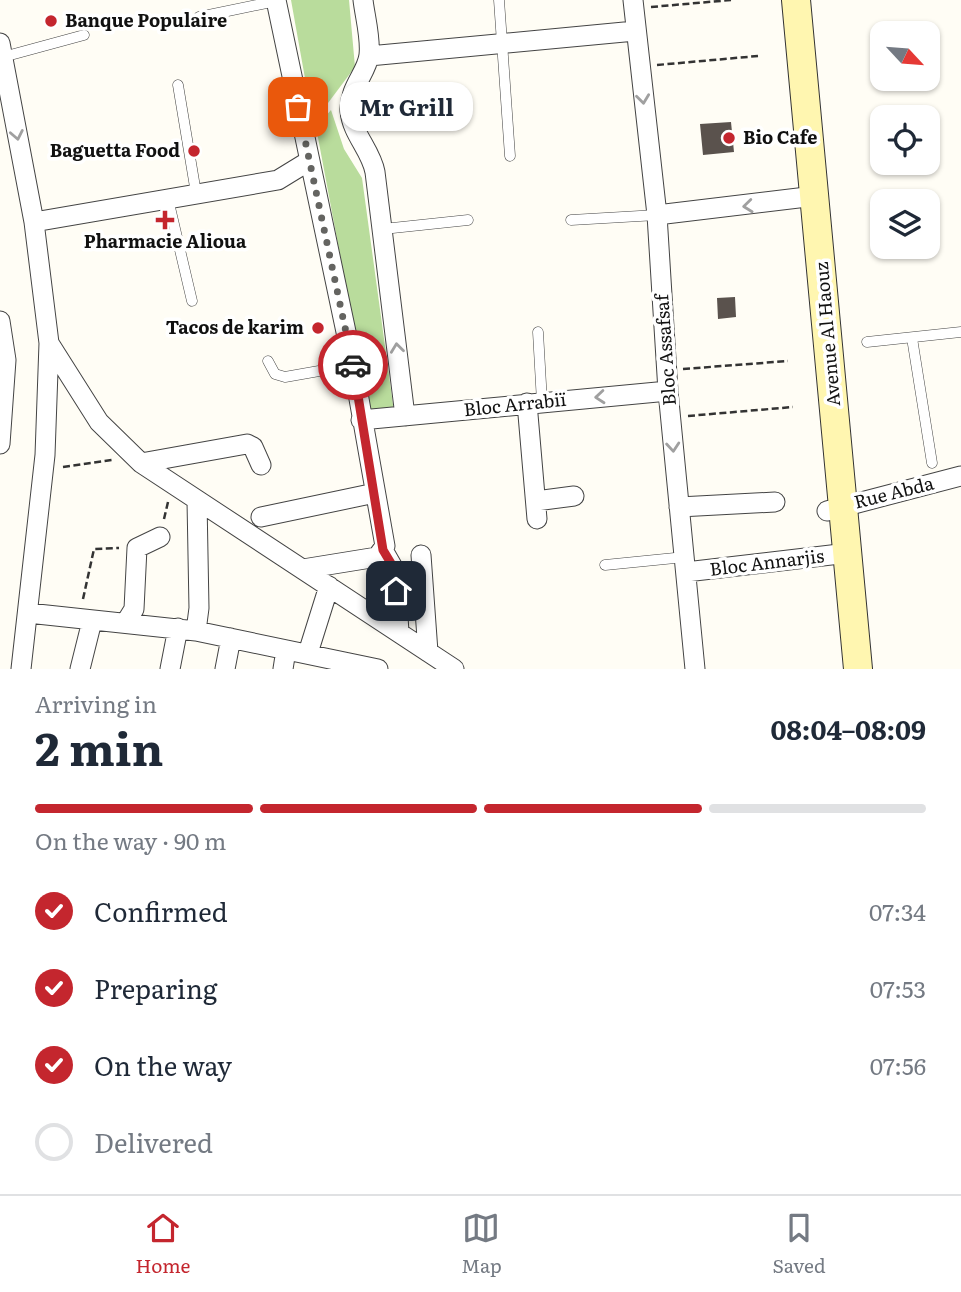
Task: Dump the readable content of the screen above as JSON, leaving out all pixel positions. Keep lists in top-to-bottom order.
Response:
{
  "streets": {
    "main road": ["Avenue Al Haouz"],
    "street": [
      "Bloc Assafsaf",
      "Bloc Arrabiï",
      "Rue Abda",
      "Bloc Annarjis"
    ]
  },
  "crossings": [
    ["Avenue Al Haouz", "Rue Abda"],
    ["Avenue Al Haouz", "Bloc Annarjis"],
    ["Bloc Assafsaf", "Bloc Arrabiï"],
    ["Bloc Assafsaf", "Bloc Annarjis"]
  ],
  "one_way": ["Bloc Assafsaf", "Bloc Arrabiï"],
  "places": {
    "other": [
      "Banque Populaire",
      "Mr Grill",
      "Bio Cafe",
      "Baguetta Food",
      "Tacos de karim"
    ],
    "health": ["Pharmacie Alioua"]
  },
  "north": "bottom right",
  "page": {
    "bubble": "Mr Grill",
    "heading": ["2 min", "Arriving in", "08:04–08:09"],
    "bar": "On the way · 90 m",
    "list": [
      ["Confirmed", "07:34"],
      ["Preparing", "07:53"],
      ["On the way", "07:56"],
      "Delivered"
    ],
    "tabs": ["Home", "Map", "Saved"]
  }
}
